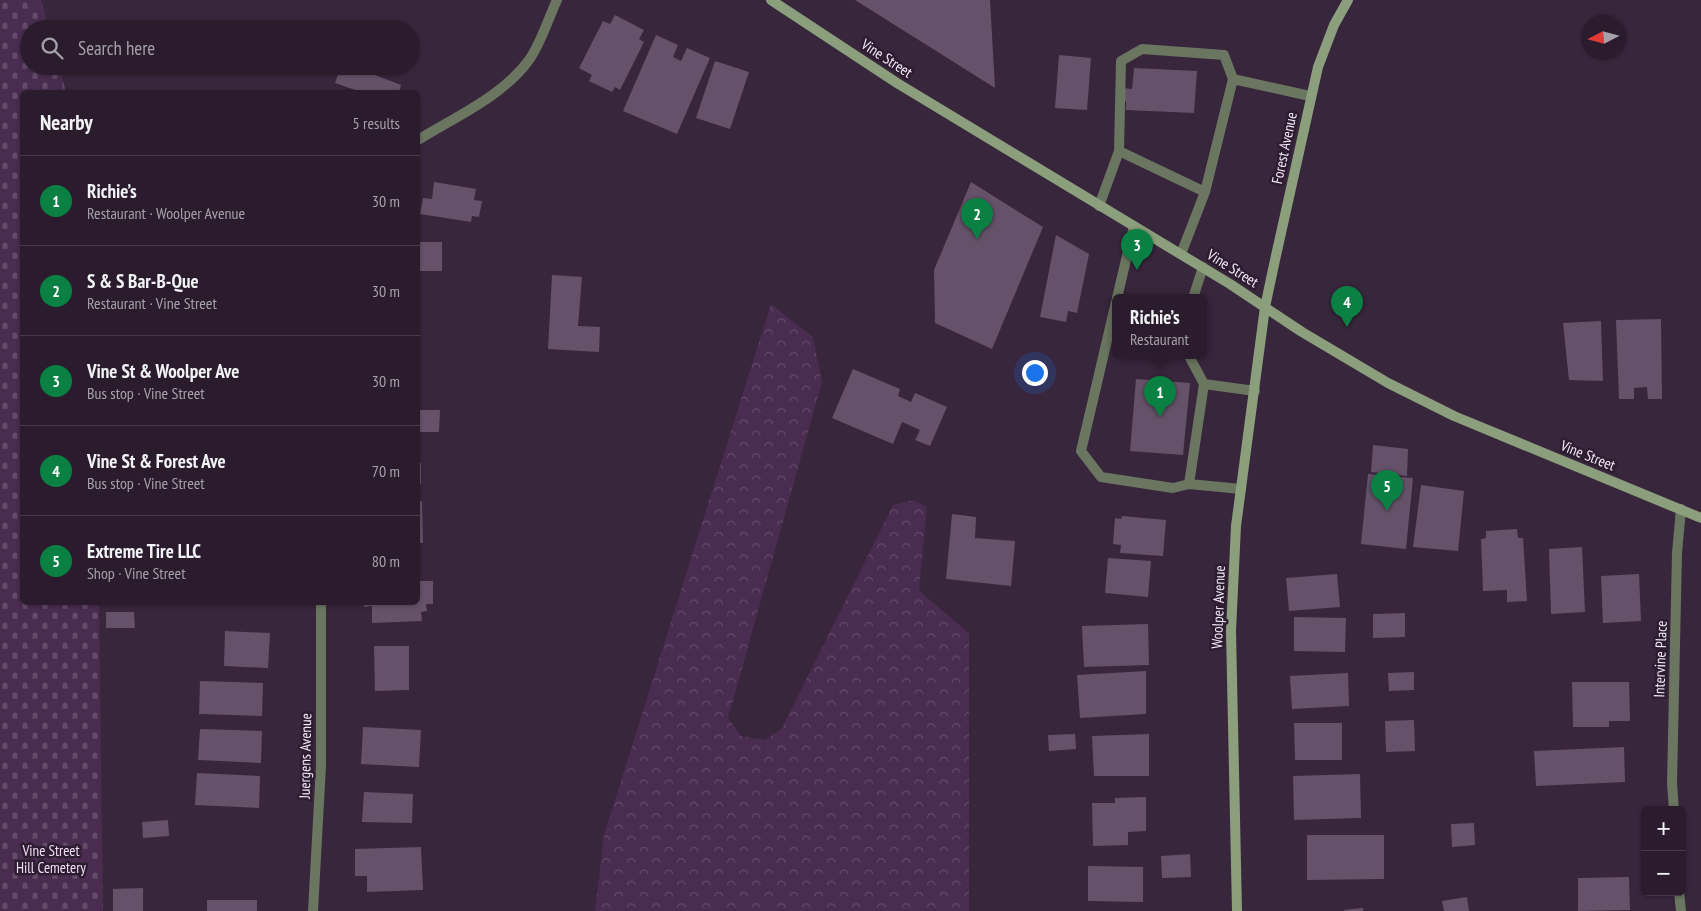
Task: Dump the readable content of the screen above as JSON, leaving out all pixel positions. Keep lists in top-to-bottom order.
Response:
{
  "streets": {
    "main road": ["Vine Street", "Forest Avenue", "Woolper Avenue"],
    "street": ["Intervine Place", "Juergens Avenue"]
  },
  "crossings": [
    ["Vine Street", "Forest Avenue"],
    ["Vine Street", "Woolper Avenue"],
    ["Vine Street", "Intervine Place"],
    ["Forest Avenue", "Woolper Avenue"]
  ],
  "parks": ["Vine Street Hill Cemetery"],
  "north": "left",
  "page": {
    "search": "Search here",
    "heading": ["Nearby", "5 results"],
    "list": [
      {
        "mark": "1",
        "name": "Richie’s",
        "note": "Restaurant · Woolper Avenue",
        "value": "30 m"
      },
      {
        "mark": "2",
        "name": "S & S Bar-B-Que",
        "note": "Restaurant · Vine Street",
        "value": "30 m"
      },
      {
        "mark": "3",
        "name": "Vine St & Woolper Ave",
        "note": "Bus stop · Vine Street",
        "value": "30 m"
      },
      {
        "mark": "4",
        "name": "Vine St & Forest Ave",
        "note": "Bus stop · Vine Street",
        "value": "70 m"
      },
      {
        "mark": "5",
        "name": "Extreme Tire LLC",
        "note": "Shop · Vine Street",
        "value": "80 m"
      }
    ],
    "pins": [
      "2",
      "3",
      "4",
      "1",
      "5"
    ],
    "popup": ["Richie’s", "Restaurant"],
    "map_buttons": ["+", "−"]
  }
}
